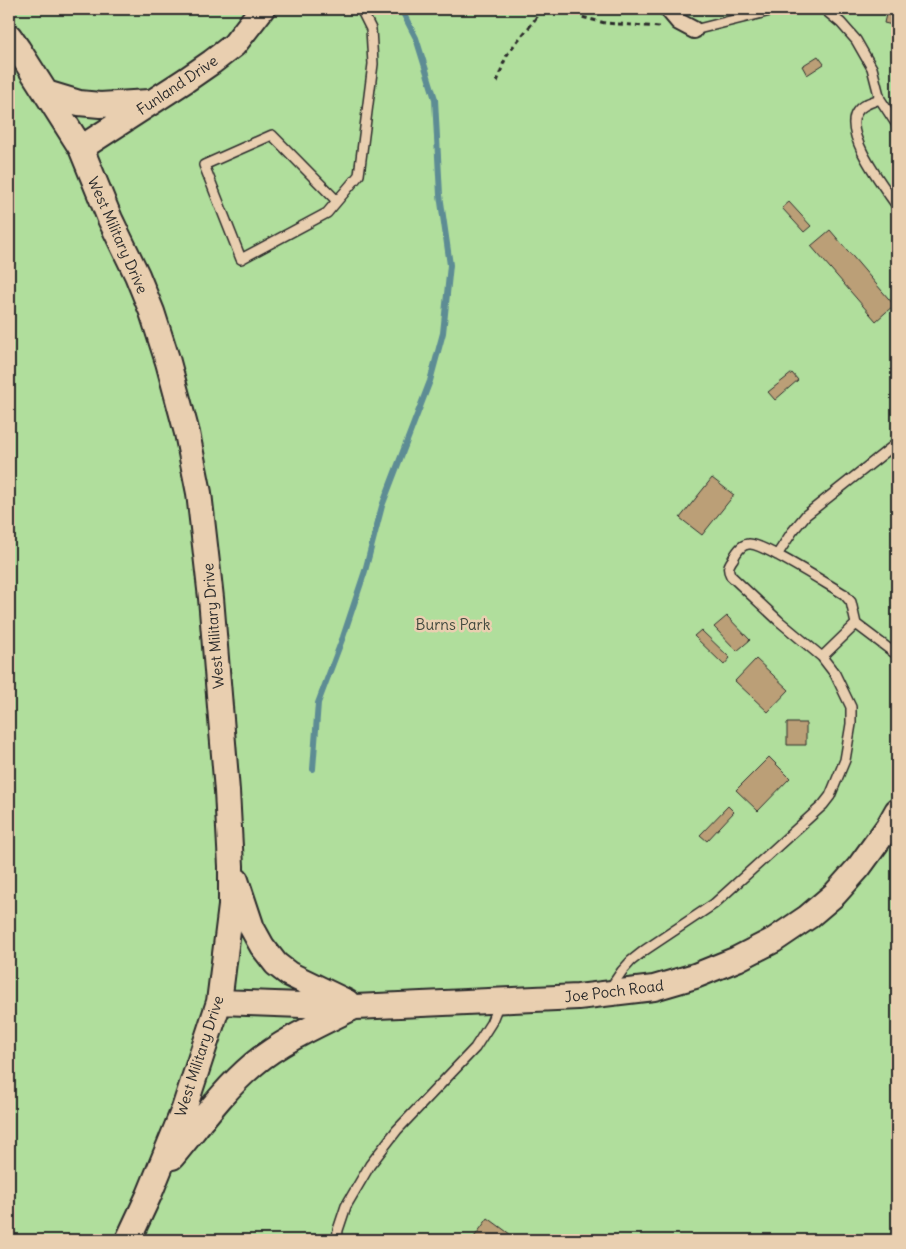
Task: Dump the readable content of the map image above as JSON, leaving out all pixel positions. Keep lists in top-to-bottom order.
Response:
{
  "streets": {
    "street": ["Funland Drive", "West Military Drive", "Joe Poch Road"]
  },
  "crossings": [
    ["Funland Drive", "West Military Drive"],
    ["West Military Drive", "Joe Poch Road"]
  ],
  "parks": ["Burns Park"]
}
